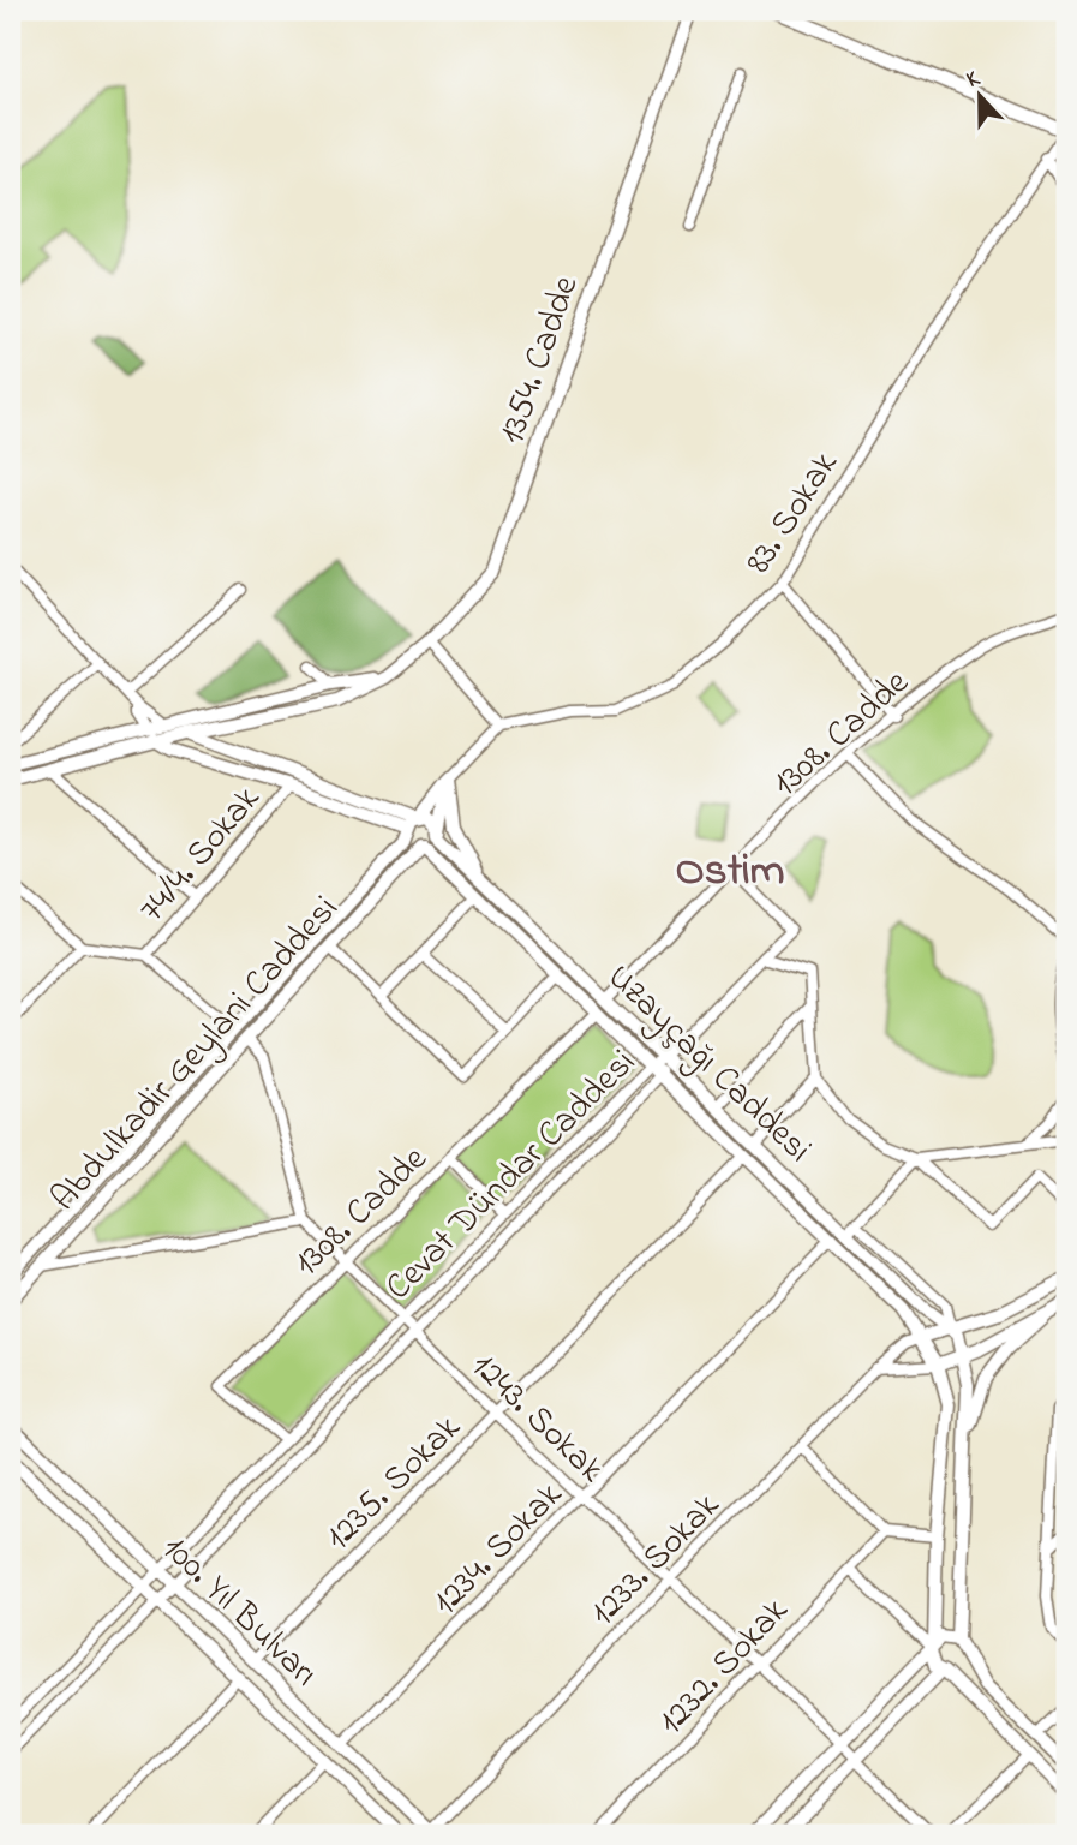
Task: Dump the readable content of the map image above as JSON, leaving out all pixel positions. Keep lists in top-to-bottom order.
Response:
{
  "streets": {
    "main road": [
      "1354. Cadde",
      "Abdulkadir Geylani Caddesi",
      "Uzayçağı Caddesi",
      "100. Yıl Bulvarı"
    ],
    "street": [
      "83. Sokak",
      "1308. Cadde",
      "74/4. Sokak",
      "Cevat Dündar Caddesi",
      "1243. Sokak",
      "1235. Sokak",
      "1234. Sokak",
      "1233. Sokak",
      "1232. Sokak"
    ]
  },
  "crossings": [
    ["1308. Cadde", "Uzayçağı Caddesi"],
    ["1308. Cadde", "Cevat Dündar Caddesi"],
    ["1308. Cadde", "1243. Sokak"],
    ["Abdulkadir Geylani Caddesi", "Uzayçağı Caddesi"],
    ["Uzayçağı Caddesi", "Cevat Dündar Caddesi"],
    ["Uzayçağı Caddesi", "1235. Sokak"],
    ["Uzayçağı Caddesi", "1234. Sokak"],
    ["Uzayçağı Caddesi", "1233. Sokak"],
    ["Cevat Dündar Caddesi", "1243. Sokak"],
    ["Cevat Dündar Caddesi", "100. Yıl Bulvarı"],
    ["1243. Sokak", "1235. Sokak"],
    ["1243. Sokak", "1234. Sokak"],
    ["1243. Sokak", "1233. Sokak"],
    ["1243. Sokak", "1232. Sokak"],
    ["1235. Sokak", "100. Yıl Bulvarı"],
    ["1234. Sokak", "100. Yıl Bulvarı"],
    ["1233. Sokak", "100. Yıl Bulvarı"]
  ],
  "districts": ["Ostim"],
  "north": "top"
}
